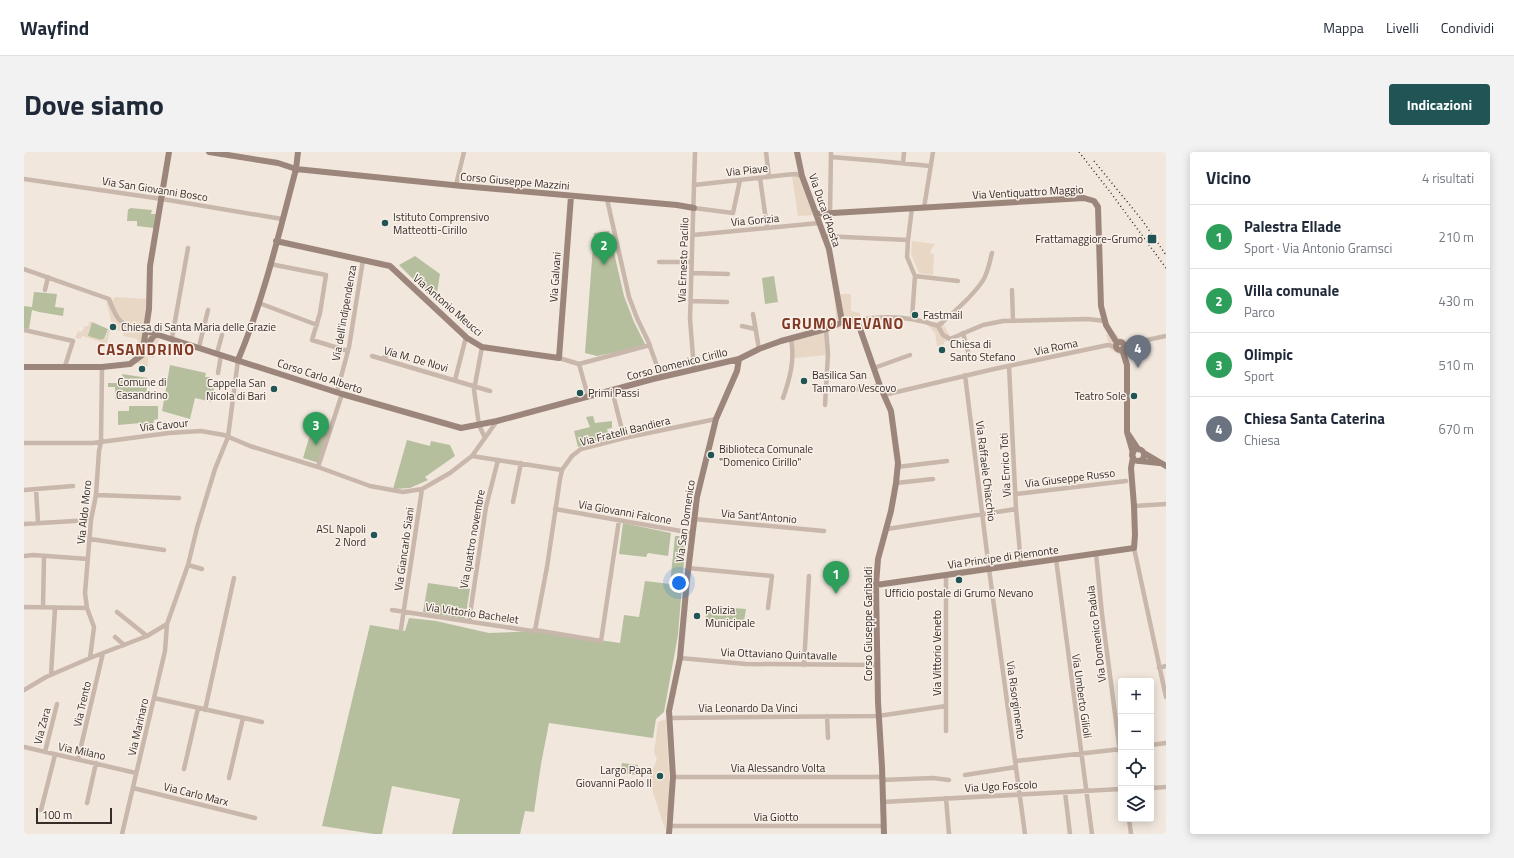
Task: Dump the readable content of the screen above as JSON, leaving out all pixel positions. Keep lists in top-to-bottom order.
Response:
{
  "streets": {
    "street": [
      "Via Piave",
      "Corso Giuseppe Mazzini",
      "Via San Giovanni Bosco",
      "Via Ventiquattro Maggio",
      "Via Duca d'Aosta",
      "Via Gorizia",
      "Via Ernesto Pacilio",
      "Via Galvani",
      "Via Antonio Meucci",
      "Via dell'indipendenza",
      "Via Roma",
      "Via M. De Novi",
      "Corso Domenico Cirillo",
      "Corso Carlo Alberto",
      "Via Cavour",
      "Via Fratelli Bandiera",
      "Via Enrico Toti",
      "Via Raffaele Chiacchio",
      "Via Giuseppe Russo",
      "Via Aldo Moro",
      "Via Giovanni Falcone",
      "Via Sant'Antonio",
      "Via San Domenico",
      "Via quattro novembre",
      "Via Giancarlo Siani",
      "Via Principe di Piemonte",
      "Via Vittorio Bachelet",
      "Corso Giuseppe Garibaldi",
      "Via Domenico Padula",
      "Via Vittorio Veneto",
      "Via Ottaviano Quintavalle",
      "Via Umberto Gilioli",
      "Via Risorgimento",
      "Via Trento",
      "Via Leonardo Da Vinci",
      "Via Zara",
      "Via Marinaro",
      "Via Milano",
      "Via Alessandro Volta",
      "Via Ugo Foscolo",
      "Via Carlo Marx",
      "Via Giotto"
    ]
  },
  "crossings": [
    ["Via Piave", "Corso Giuseppe Mazzini"],
    ["Via Piave", "Via Duca d'Aosta"],
    ["Via Piave", "Via Ernesto Pacilio"],
    ["Corso Giuseppe Mazzini", "Via Ernesto Pacilio"],
    ["Corso Giuseppe Mazzini", "Via Galvani"],
    ["Via Ventiquattro Maggio", "Via Duca d'Aosta"],
    ["Via Ventiquattro Maggio", "Via Roma"],
    ["Via Duca d'Aosta", "Via Gorizia"],
    ["Via Duca d'Aosta", "Corso Domenico Cirillo"],
    ["Via Gorizia", "Via Ernesto Pacilio"],
    ["Via Ernesto Pacilio", "Corso Domenico Cirillo"],
    ["Via Galvani", "Via Antonio Meucci"],
    ["Via Antonio Meucci", "Via dell'indipendenza"],
    ["Via Antonio Meucci", "Via M. De Novi"],
    ["Via dell'indipendenza", "Corso Carlo Alberto"],
    ["Via dell'indipendenza", "Via Cavour"],
    ["Via Roma", "Via Enrico Toti"],
    ["Via Roma", "Via Raffaele Chiacchio"],
    ["Via Roma", "Corso Giuseppe Garibaldi"],
    ["Corso Domenico Cirillo", "Corso Carlo Alberto"],
    ["Corso Domenico Cirillo", "Via San Domenico"],
    ["Corso Domenico Cirillo", "Corso Giuseppe Garibaldi"],
    ["Corso Carlo Alberto", "Via Marinaro"],
    ["Via Cavour", "Via Aldo Moro"],
    ["Via Cavour", "Via Giancarlo Siani"],
    ["Via Cavour", "Via Marinaro"],
    ["Via Fratelli Bandiera", "Via Giovanni Falcone"],
    ["Via Fratelli Bandiera", "Via San Domenico"],
    ["Via Fratelli Bandiera", "Via Vittorio Bachelet"],
    ["Via Enrico Toti", "Via Giuseppe Russo"],
    ["Via Enrico Toti", "Via Principe di Piemonte"],
    ["Via Raffaele Chiacchio", "Via Principe di Piemonte"],
    ["Via Raffaele Chiacchio", "Via Risorgimento"],
    ["Via Giovanni Falcone", "Via San Domenico"],
    ["Via Giovanni Falcone", "Via Vittorio Bachelet"],
    ["Via Sant'Antonio", "Via San Domenico"],
    ["Via San Domenico", "Via Ottaviano Quintavalle"],
    ["Via San Domenico", "Via Leonardo Da Vinci"],
    ["Via San Domenico", "Via Alessandro Volta"],
    ["Via San Domenico", "Via Giotto"],
    ["Via quattro novembre", "Via Vittorio Bachelet"],
    ["Via Giancarlo Siani", "Via Vittorio Bachelet"],
    ["Via Principe di Piemonte", "Corso Giuseppe Garibaldi"],
    ["Via Principe di Piemonte", "Via Domenico Padula"],
    ["Via Principe di Piemonte", "Via Vittorio Veneto"],
    ["Via Principe di Piemonte", "Via Umberto Gilioli"],
    ["Via Principe di Piemonte", "Via Risorgimento"],
    ["Corso Giuseppe Garibaldi", "Via Ottaviano Quintavalle"],
    ["Corso Giuseppe Garibaldi", "Via Leonardo Da Vinci"],
    ["Corso Giuseppe Garibaldi", "Via Alessandro Volta"],
    ["Corso Giuseppe Garibaldi", "Via Ugo Foscolo"],
    ["Corso Giuseppe Garibaldi", "Via Giotto"],
    ["Via Vittorio Veneto", "Via Leonardo Da Vinci"],
    ["Via Umberto Gilioli", "Via Ugo Foscolo"],
    ["Via Risorgimento", "Via Ugo Foscolo"],
    ["Via Trento", "Via Milano"],
    ["Via Zara", "Via Milano"],
    ["Via Marinaro", "Via Milano"],
    ["Via Marinaro", "Via Carlo Marx"]
  ],
  "districts": ["GRUMO NEVANO", "CASANDRINO"],
  "places": {
    "other": [
      "Istituto Comprensivo Matteotti-Cirillo",
      "Fastmail",
      "Chiesa di Santa Maria delle Grazie",
      "Chiesa di Santo Stefano",
      "Comune di Casandrino",
      "Basilica San Tammaro Vescovo",
      "Cappella San Nicola di Bari",
      "Primi Passi",
      "Teatro Sole",
      "Biblioteca Comunale \"Domenico Cirillo\"",
      "ASL Napoli 2 Nord",
      "Ufficio postale di Grumo Nevano",
      "Polizia Municipale",
      "Largo Papa Giovanni Paolo II"
    ],
    "transit": ["Frattamaggiore-Grumo"]
  },
  "scale_bar": "100 m",
  "page": {
    "header": "Wayfind",
    "nav": ["Mappa", "Livelli", "Condividi"],
    "title": "Dove siamo",
    "buttons": "Indicazioni",
    "heading": ["Vicino", "4 risultati"],
    "list": [
      {
        "mark": "1",
        "name": "Palestra Ellade",
        "note": "Sport · Via Antonio Gramsci",
        "value": "210 m"
      },
      {
        "mark": "2",
        "name": "Villa comunale",
        "note": "Parco",
        "value": "430 m"
      },
      {
        "mark": "3",
        "name": "Olimpic",
        "note": "Sport",
        "value": "510 m"
      },
      {
        "mark": "4",
        "name": "Chiesa Santa Caterina",
        "note": "Chiesa",
        "value": "670 m"
      }
    ],
    "pins": [
      "2",
      "4",
      "3",
      "1"
    ],
    "map_buttons": ["+", "−"],
    "scale": "100 m"
  }
}
